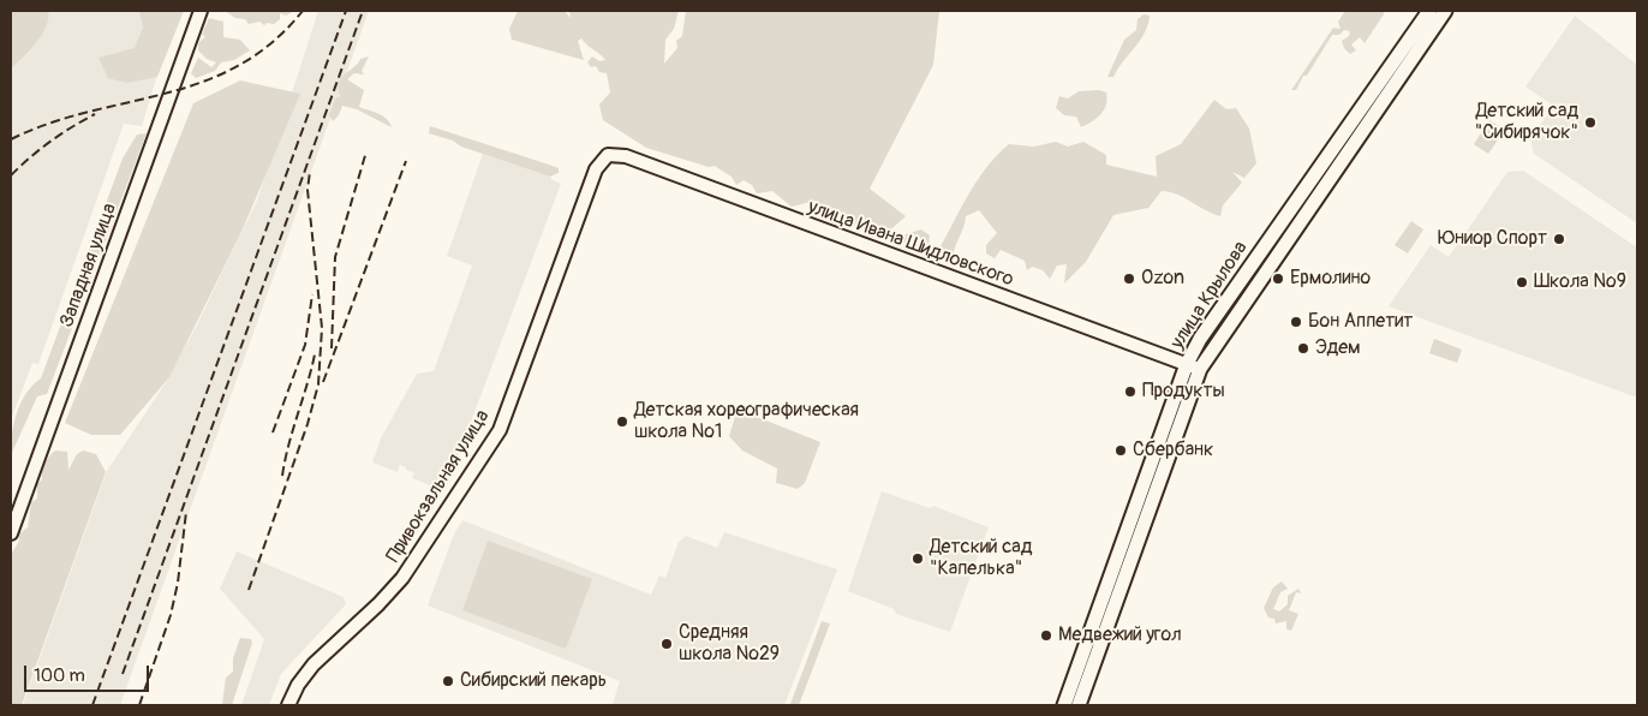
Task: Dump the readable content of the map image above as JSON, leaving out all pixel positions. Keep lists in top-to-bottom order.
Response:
{
  "streets": {
    "main road": ["улица Крылова"],
    "street": ["улица Ивана Шидловского", "Западная улица", "Привокзальная улица"]
  },
  "crossings": [
    ["улица Ивана Шидловского", "улица Крылова"],
    ["улица Ивана Шидловского", "Привокзальная улица"]
  ],
  "places": [
    "Детский сад \"Сибирячок\"",
    "Юниор Спорт",
    "Ozon",
    "Ермолино",
    "Школа №9",
    "Бон Аппетит",
    "Эдем",
    "Продукты",
    "Детская хореографическая школа №1",
    "Сбербанк",
    "Детский сад \"Капелька\"",
    "Медвежий угол",
    "Средняя школа №29",
    "Сибирский пекарь"
  ],
  "scale_bar": "100 m"
}
